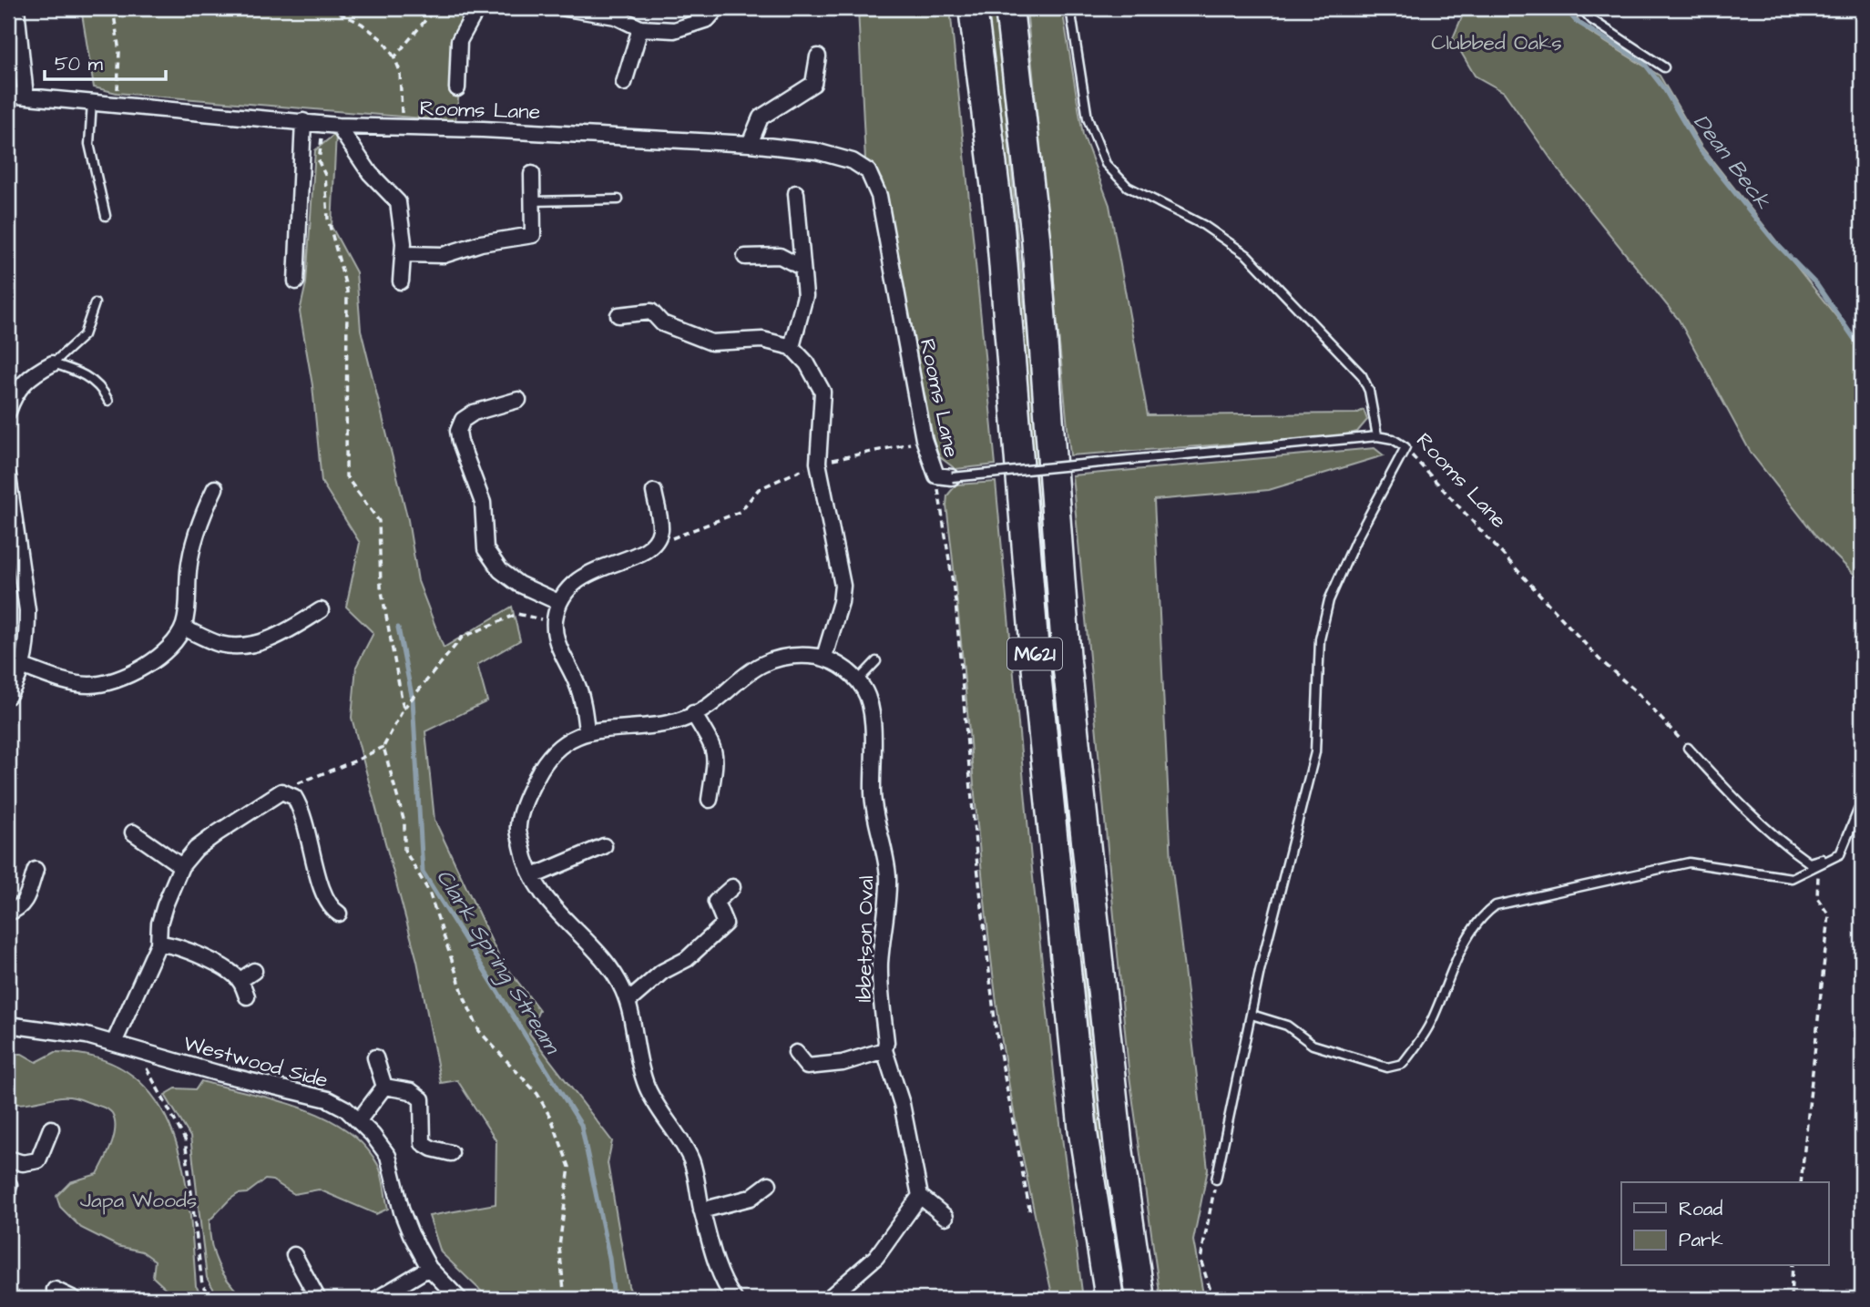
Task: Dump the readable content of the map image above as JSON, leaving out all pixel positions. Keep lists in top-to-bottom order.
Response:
{
  "streets": {
    "highway": ["M621"],
    "street": ["Rooms Lane", "Ibbetson Oval", "Westwood Side"]
  },
  "water": ["Dean Beck", "Clark Spring Stream"],
  "parks": ["Clubbed Oaks", "Japa Woods"],
  "legend": ["Road", "Park"],
  "scale_bar": "50 m"
}
